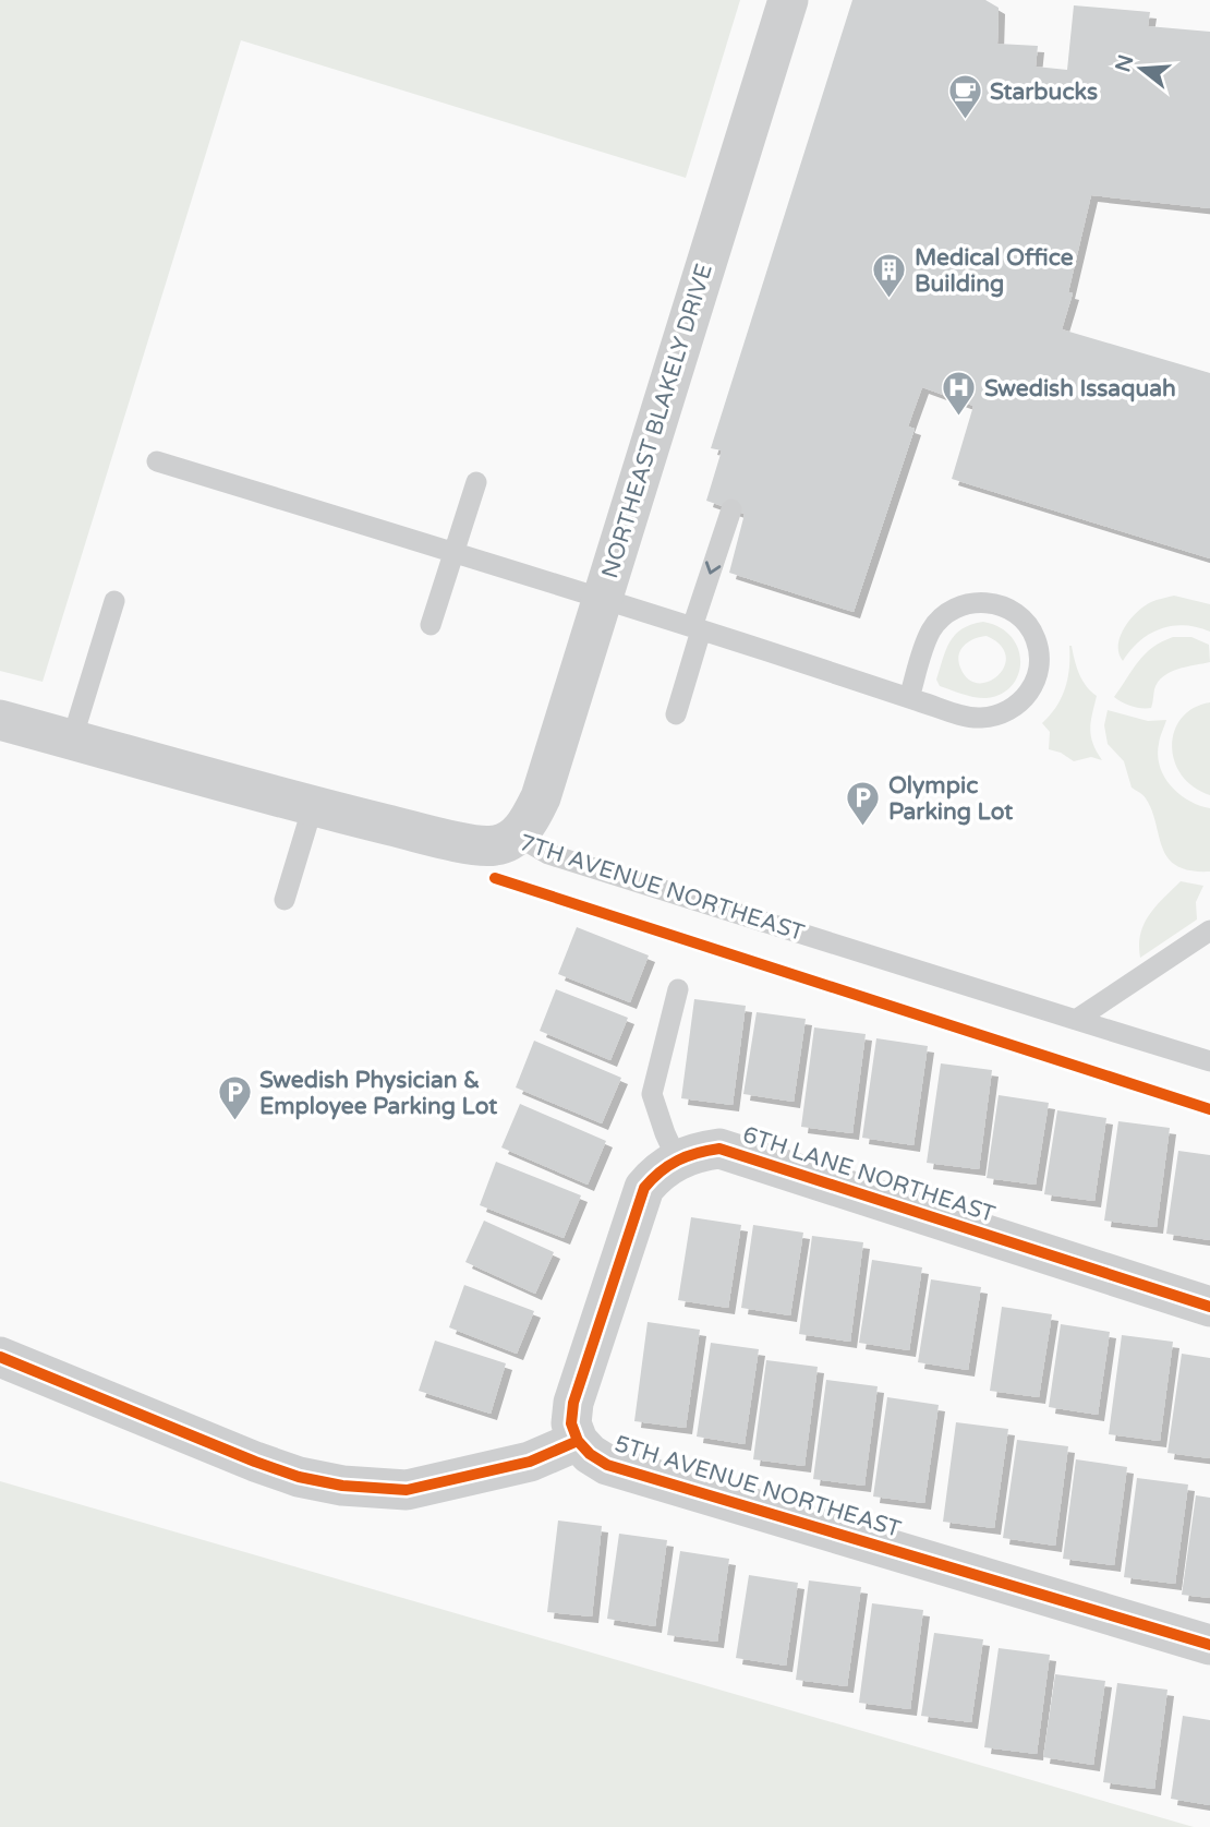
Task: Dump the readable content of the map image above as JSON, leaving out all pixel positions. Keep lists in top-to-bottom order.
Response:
{
  "streets": {
    "street": [
      "NORTHEAST BLAKELY DRIVE",
      "7TH AVENUE NORTHEAST",
      "6TH LANE NORTHEAST",
      "5TH AVENUE NORTHEAST"
    ]
  },
  "crossings": [
    ["NORTHEAST BLAKELY DRIVE", "7TH AVENUE NORTHEAST"],
    ["6TH LANE NORTHEAST", "5TH AVENUE NORTHEAST"]
  ],
  "places": {
    "cafe": ["Starbucks"],
    "building": ["Medical Office Building"],
    "hospital": ["Swedish Issaquah"],
    "parking": ["Olympic Parking Lot", "Swedish Physician & Employee Parking Lot"]
  },
  "north": "left"
}
